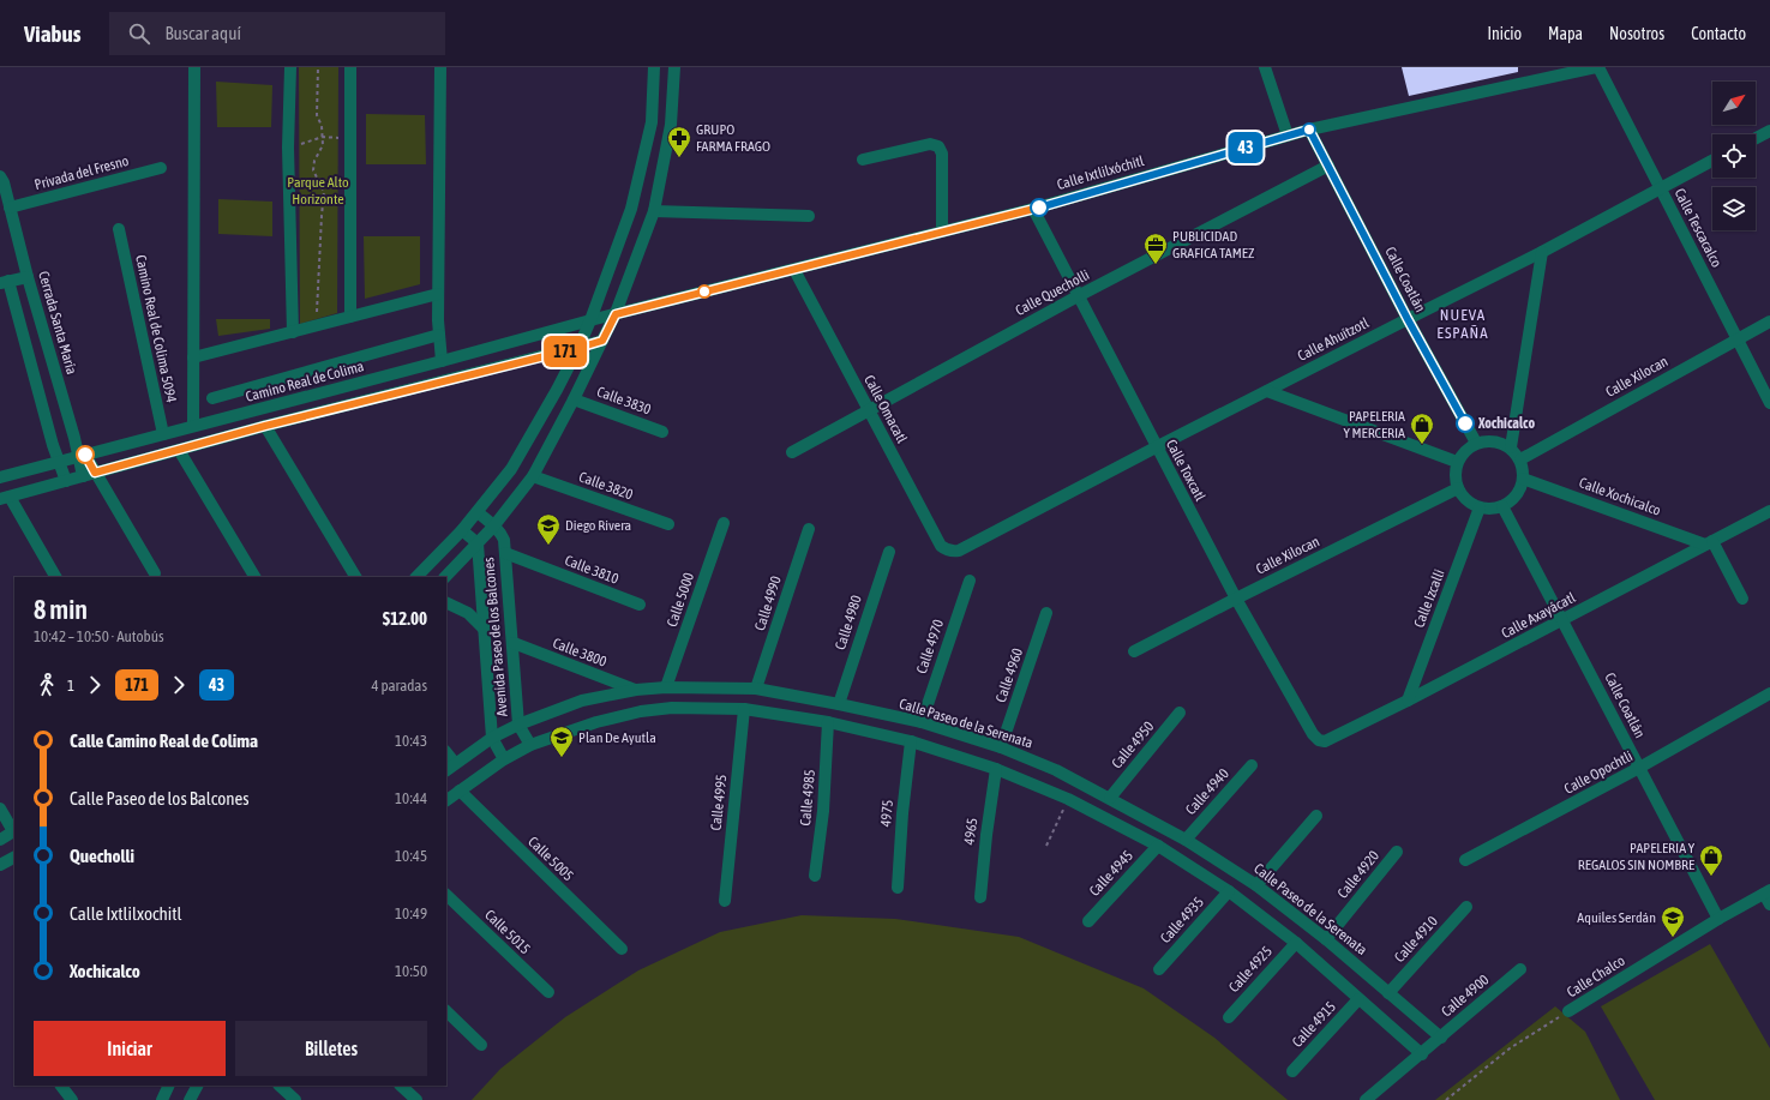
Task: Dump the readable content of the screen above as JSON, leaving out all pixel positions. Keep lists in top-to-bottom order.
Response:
{
  "streets": {
    "street": [
      "Privada del Fresno",
      "Calle Ixtlilxóchitl",
      "Calle Tescacalco",
      "Calle Coatlán",
      "Calle Quecholli",
      "Cerrada Santa María",
      "Camino Real de Colima 5094",
      "Calle Ahuítzotl",
      "Calle Xilocan",
      "Camino Real de Colima",
      "Calle 3830",
      "Calle Omacatl",
      "Calle Toxcatl",
      "Calle 3820",
      "Calle Xochicalco",
      "Calle 3810",
      "Calle Izcalli",
      "Calle 5000",
      "Calle 4990",
      "Calle Axayácatl",
      "Calle 4980",
      "Avenida Paseo de los Balcones",
      "Calle 4970",
      "Calle 3800",
      "Calle 4960",
      "Calle Paseo de la Serenata",
      "Calle 4950",
      "Calle Opochtli",
      "Calle 4940",
      "Calle 4985",
      "Calle 4995",
      "4975",
      "4965",
      "Calle 5005",
      "Calle 4945",
      "Calle 4920",
      "Calle 4935",
      "Calle 5015",
      "Calle 4910",
      "Calle 4925",
      "Calle Chalco",
      "Calle 4900",
      "Calle 4915"
    ]
  },
  "crossings": [
    ["Privada del Fresno", "Cerrada Santa María"],
    ["Calle Ixtlilxóchitl", "Calle Tescacalco"],
    ["Calle Ixtlilxóchitl", "Calle Coatlán"],
    ["Calle Ixtlilxóchitl", "Camino Real de Colima"],
    ["Calle Ixtlilxóchitl", "Calle Omacatl"],
    ["Calle Ixtlilxóchitl", "Calle Toxcatl"],
    ["Calle Ixtlilxóchitl", "Avenida Paseo de los Balcones"],
    ["Calle Tescacalco", "Calle Ahuítzotl"],
    ["Calle Tescacalco", "Calle Xilocan"],
    ["Calle Coatlán", "Calle Quecholli"],
    ["Calle Coatlán", "Calle Ahuítzotl"],
    ["Calle Coatlán", "Calle Xilocan"],
    ["Calle Coatlán", "Calle Xochicalco"],
    ["Calle Coatlán", "Calle Izcalli"],
    ["Calle Coatlán", "Calle Axayácatl"],
    ["Calle Coatlán", "Calle Opochtli"],
    ["Calle Coatlán", "Calle Chalco"],
    ["Calle Quecholli", "Calle Omacatl"],
    ["Calle Quecholli", "Calle Toxcatl"],
    ["Cerrada Santa María", "Camino Real de Colima"],
    ["Camino Real de Colima 5094", "Camino Real de Colima"],
    ["Calle Ahuítzotl", "Calle Omacatl"],
    ["Calle Ahuítzotl", "Calle Toxcatl"],
    ["Calle Xilocan", "Calle Toxcatl"],
    ["Calle Xilocan", "Calle Xochicalco"],
    ["Calle Xilocan", "Calle Izcalli"],
    ["Camino Real de Colima", "Avenida Paseo de los Balcones"],
    ["Calle 3830", "Avenida Paseo de los Balcones"],
    ["Calle Toxcatl", "Calle Axayácatl"],
    ["Calle 3820", "Avenida Paseo de los Balcones"],
    ["Calle Xochicalco", "Calle Izcalli"],
    ["Calle Xochicalco", "Calle Axayácatl"],
    ["Calle 3810", "Avenida Paseo de los Balcones"],
    ["Calle Izcalli", "Calle Axayácatl"],
    ["Calle 5000", "Calle Paseo de la Serenata"],
    ["Calle 4990", "Calle Paseo de la Serenata"],
    ["Calle 4980", "Calle Paseo de la Serenata"],
    ["Avenida Paseo de los Balcones", "Calle 3800"],
    ["Avenida Paseo de los Balcones", "Calle Paseo de la Serenata"],
    ["Calle 4970", "Calle Paseo de la Serenata"],
    ["Calle 3800", "Calle Paseo de la Serenata"],
    ["Calle 4960", "Calle Paseo de la Serenata"],
    ["Calle Paseo de la Serenata", "Calle 4950"],
    ["Calle Paseo de la Serenata", "Calle 4940"],
    ["Calle Paseo de la Serenata", "Calle 4920"],
    ["Calle Paseo de la Serenata", "Calle 4910"],
    ["Calle Paseo de la Serenata", "Calle 4900"]
  ],
  "districts": ["NUEVA ESPAÑA"],
  "parks": ["Parque Alto Horizonte"],
  "places": {
    "pharmacy": ["GRUPO FARMA FRAGO"],
    "office": ["PUBLICIDAD GRAFICA TAMEZ"],
    "other": ["Xochicalco"],
    "shop": ["PAPELERIA Y MERCERIA", "PAPELERIA Y REGALOS SIN NOMBRE"],
    "school or university": ["Diego Rivera", "Plan De Ayutla", "Aquiles Serdán"]
  },
  "lines": ["bus line 43", "bus line 171"],
  "north": "top right",
  "page": {
    "header": "Viabus",
    "search": "Buscar aquí",
    "nav": [
      "Inicio",
      "Mapa",
      "Nosotros",
      "Contacto"
    ],
    "on_map": ["171", "43"],
    "heading": ["8 min", "10:42 – 10:50 · Autobús", "$12.00"],
    "legs": [
      "1",
      "171",
      "43",
      "4 paradas"
    ],
    "list": [
      {
        "name": "Calle Camino Real de Colima",
        "value": "10:43"
      },
      {
        "name": "Calle Paseo de los Balcones",
        "value": "10:44"
      },
      {
        "name": "Quecholli",
        "value": "10:45"
      },
      {
        "name": "Calle Ixtlilxochitl",
        "value": "10:49"
      },
      {
        "name": "Xochicalco",
        "value": "10:50"
      }
    ],
    "buttons": ["Iniciar", "Billetes"]
  }
}
